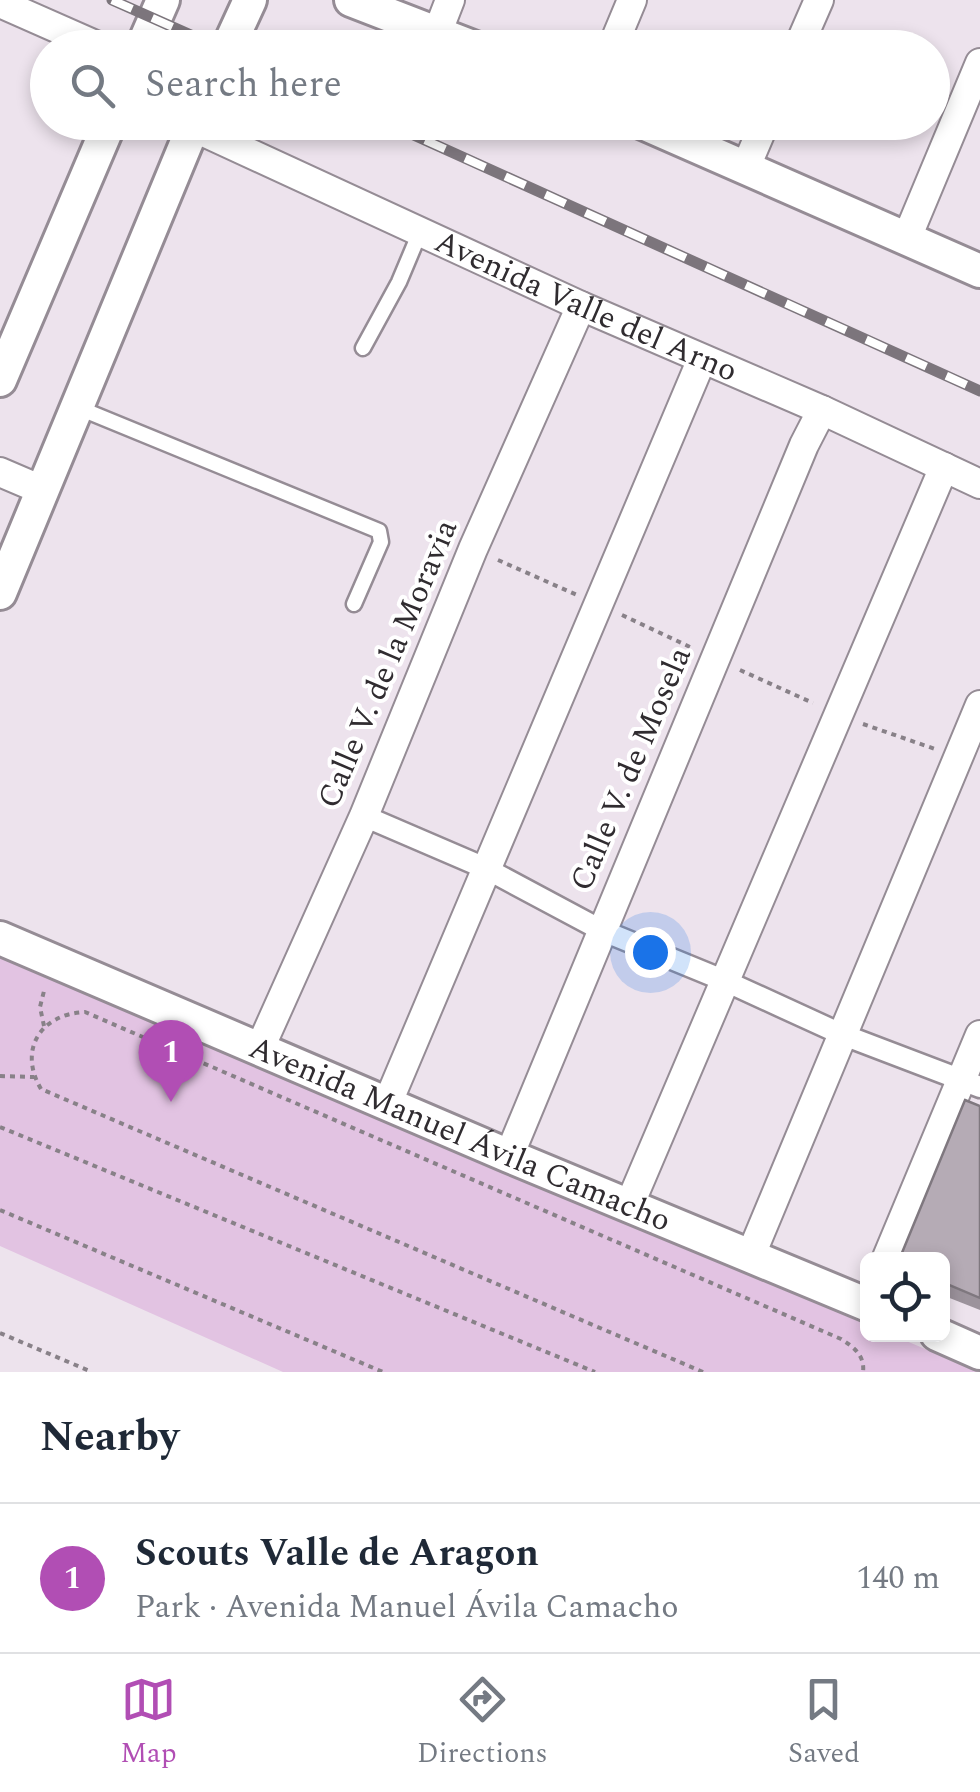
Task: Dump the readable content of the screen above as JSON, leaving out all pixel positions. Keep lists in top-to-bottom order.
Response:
{
  "streets": {
    "street": [
      "Avenida Valle del Arno",
      "Calle V. de la Moravia",
      "Calle V. de Mosela",
      "Avenida Manuel Ávila Camacho"
    ]
  },
  "crossings": [
    ["Avenida Valle del Arno", "Calle V. de la Moravia"],
    ["Avenida Valle del Arno", "Calle V. de Mosela"],
    ["Calle V. de la Moravia", "Avenida Manuel Ávila Camacho"],
    ["Calle V. de Mosela", "Avenida Manuel Ávila Camacho"]
  ],
  "page": {
    "search": "Search here",
    "pins": "1",
    "heading": "Nearby",
    "list": [
      {
        "mark": "1",
        "name": "Scouts Valle de Aragon",
        "note": "Park · Avenida Manuel Ávila Camacho",
        "value": "140 m"
      }
    ],
    "nav": ["Map", "Directions", "Saved"]
  }
}
